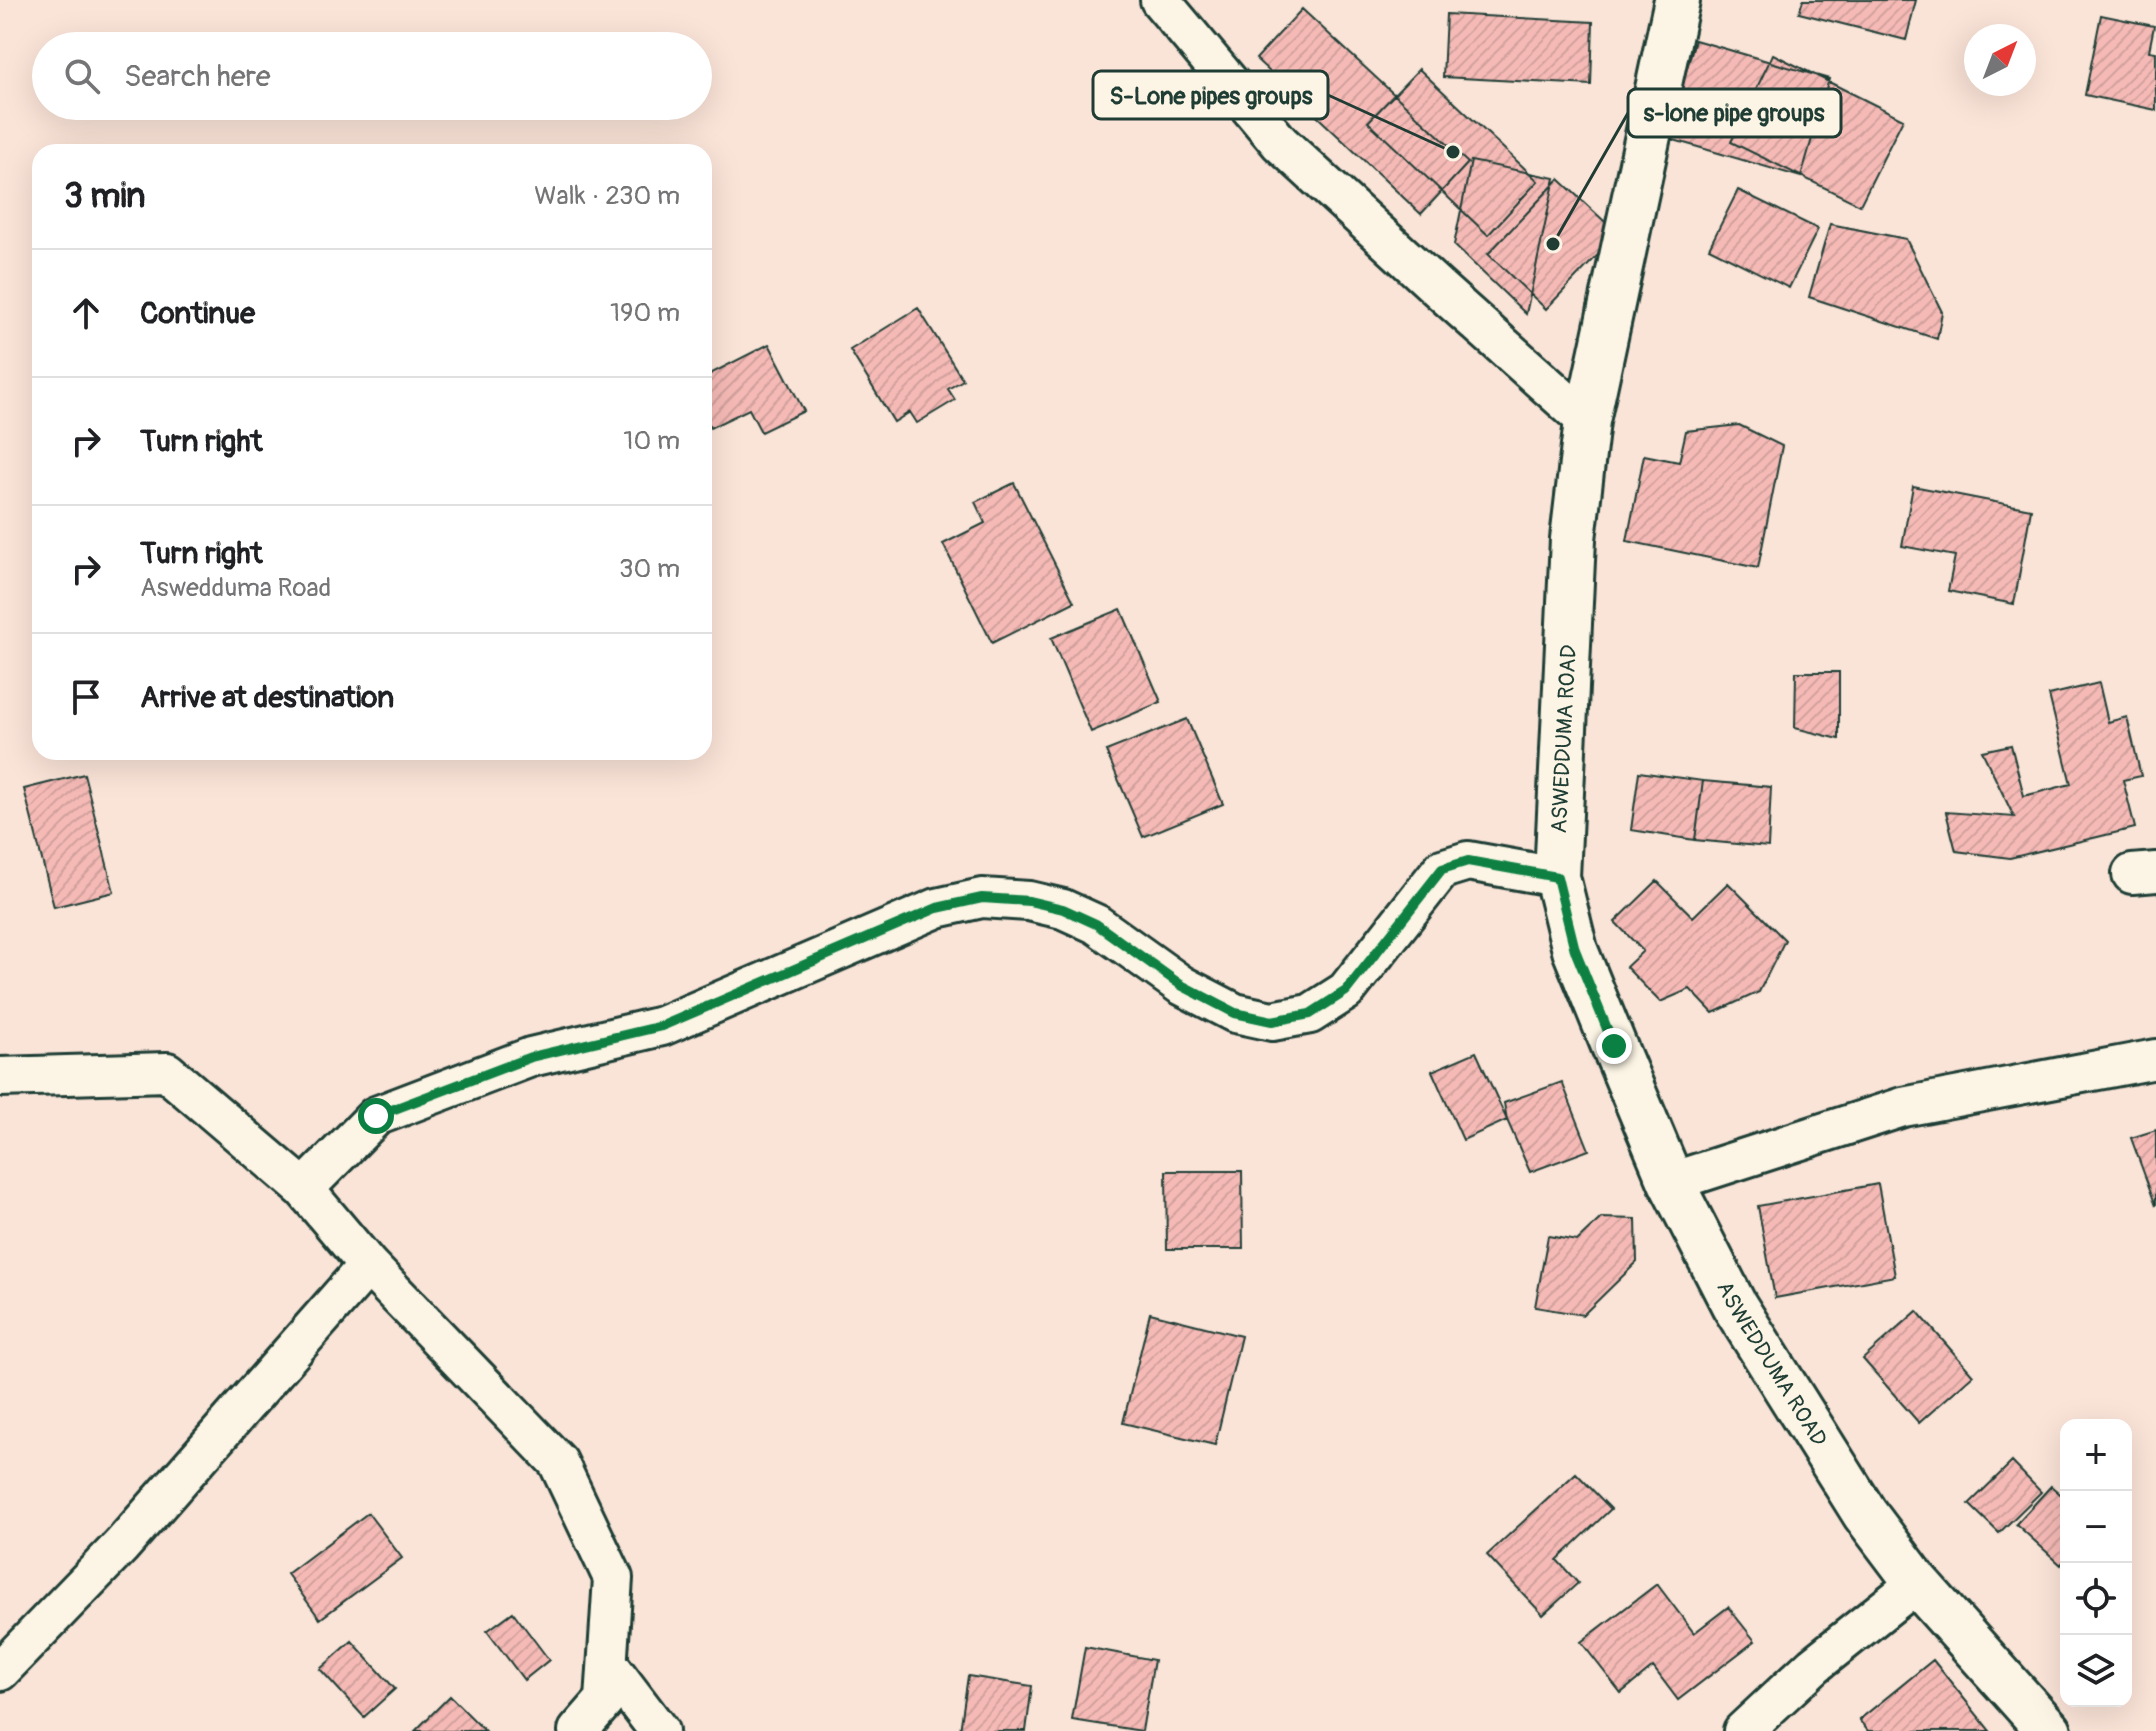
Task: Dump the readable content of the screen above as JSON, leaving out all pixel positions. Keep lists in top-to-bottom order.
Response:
{
  "streets": {
    "street": ["ASWEDDUMA ROAD"]
  },
  "places": ["S-Lone pipes groups", "s-lone pipe groups"],
  "north": "top right",
  "page": {
    "search": "Search here",
    "heading": ["3 min", "Walk · 230 m"],
    "list": [
      ["Continue", "190 m"],
      ["Turn right", "10 m"],
      ["Turn right", "Aswedduma Road", "30 m"],
      "Arrive at destination"
    ],
    "map_buttons": ["+", "−"]
  }
}
